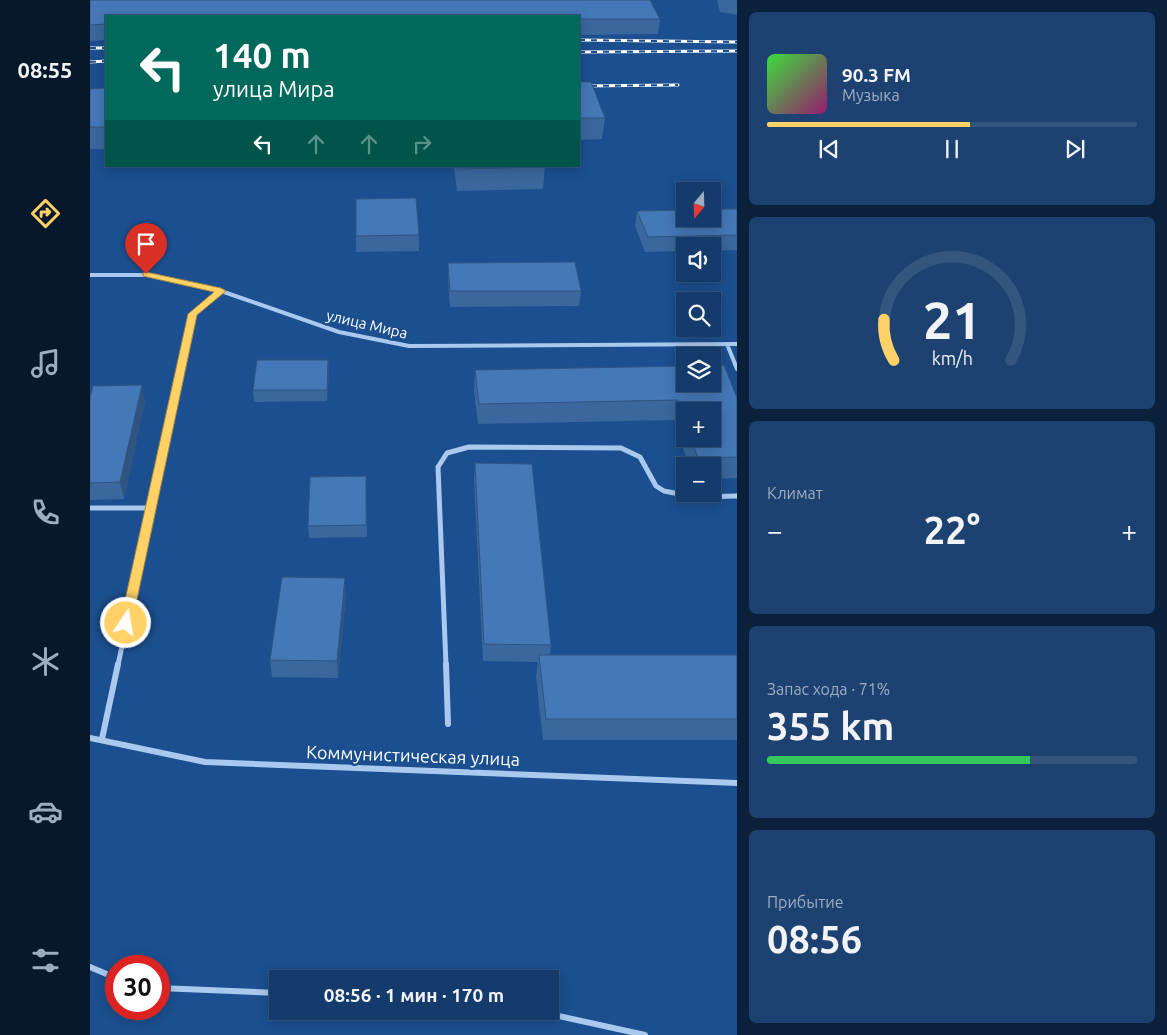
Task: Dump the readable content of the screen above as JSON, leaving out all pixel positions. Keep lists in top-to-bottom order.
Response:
{
  "streets": {
    "street": ["улица Мира", "Коммунистическая улица"]
  },
  "north": "bottom",
  "page": {
    "tabs": "08:55",
    "turn": ["140 m", "улица Мира"],
    "song": ["90.3 FM", "Музыка"],
    "map_buttons": ["+", "−"],
    "tile": [
      "Климат",
      ["Запас хода · 71%", "355 km"],
      ["Прибытие", "08:56"]
    ],
    "heat": ["−", "22°", "+"],
    "limit": "30",
    "trip": "08:56 · 1 мин · 170 m",
    "gauge": ["21", "km/h"]
  }
}
